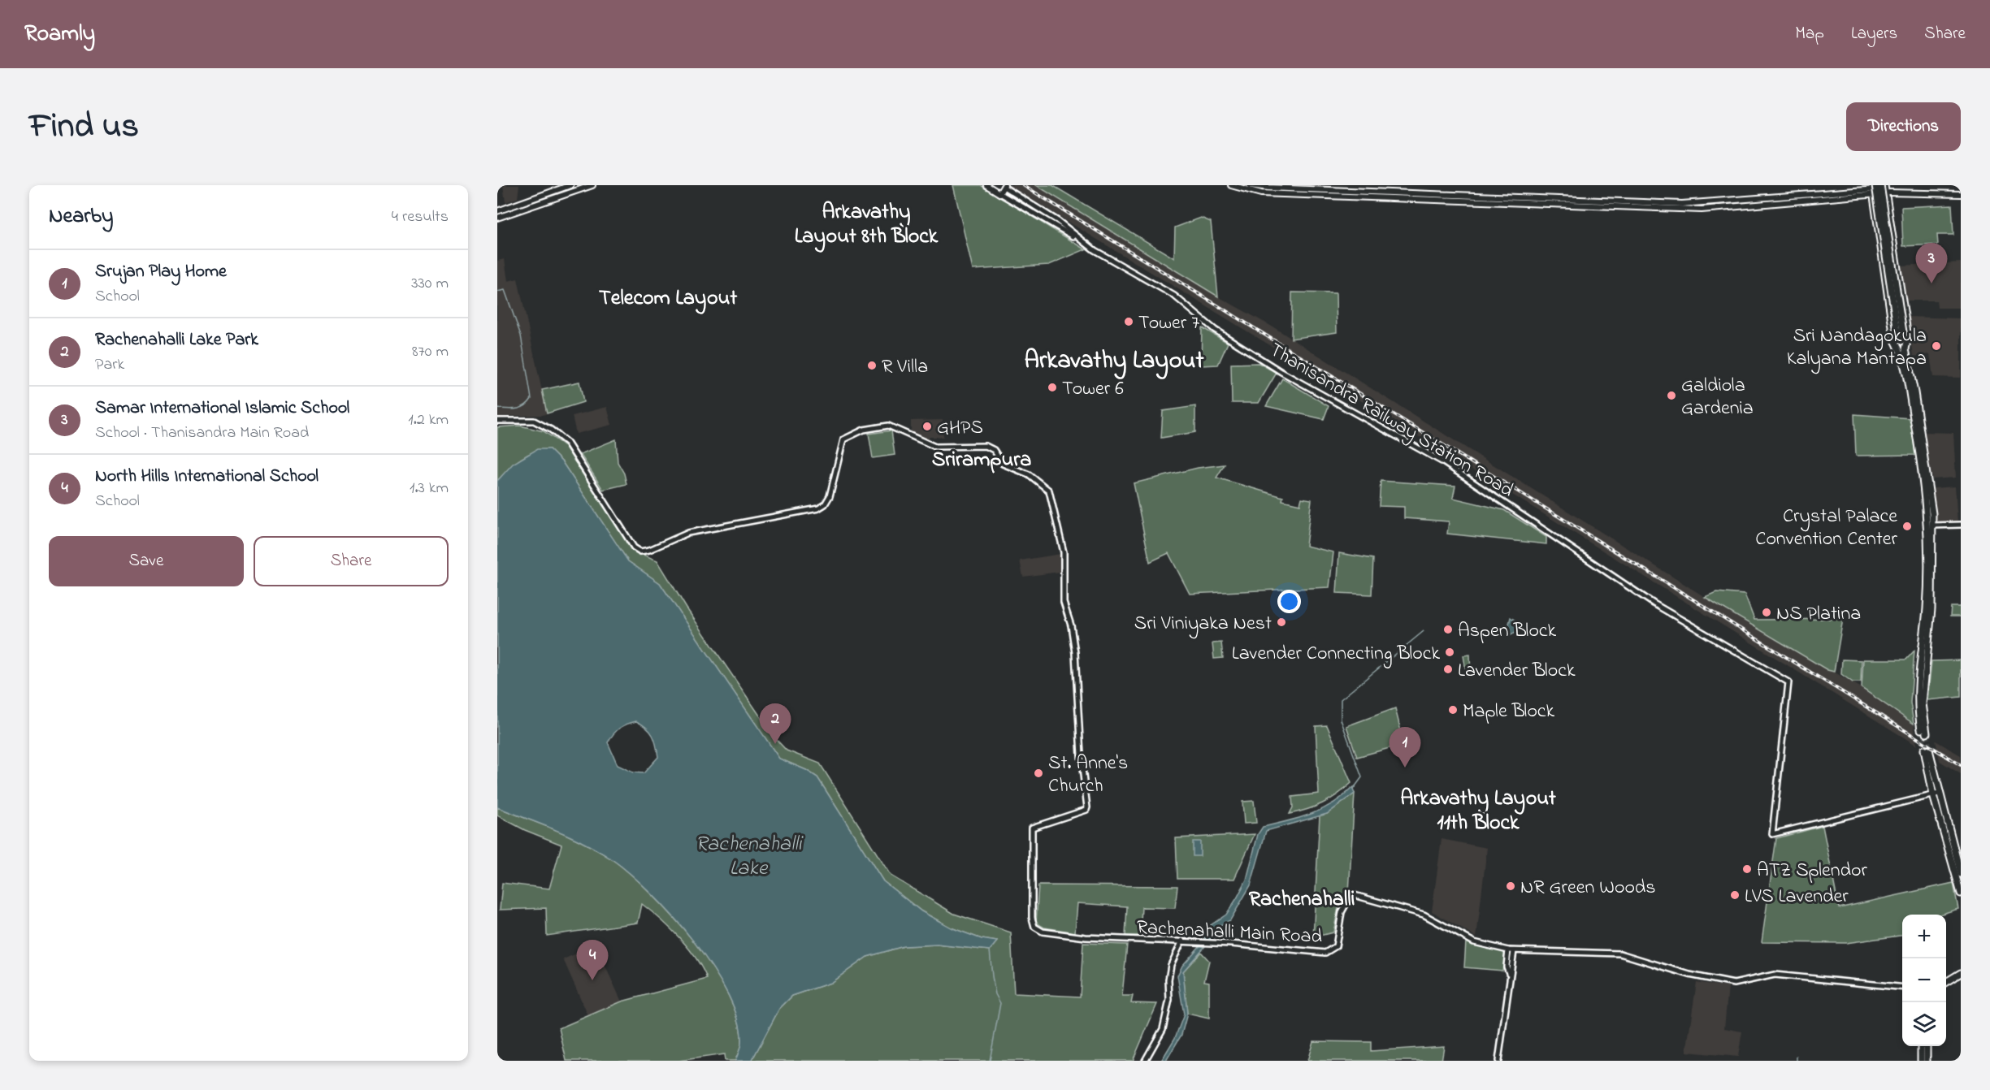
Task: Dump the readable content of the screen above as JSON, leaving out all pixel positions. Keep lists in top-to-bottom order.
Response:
{
  "streets": {
    "street": ["Thanisandra Railway Station Road", "Rachenahalli Main Road"]
  },
  "districts": [
    "Arkavathy Layout 8th Block",
    "Telecom Layout",
    "Arkavathy Layout",
    "Srirampura",
    "Arkavathy Layout 11th Block",
    "Rachenahalli"
  ],
  "water": ["Rachenahalli Lake"],
  "places": [
    "Tower 7",
    "Sri Nandagokula Kalyana Mantapa",
    "R Villa",
    "Tower 6",
    "Galdiola Gardenia",
    "GHPS",
    "Crystal Palace Convention Center",
    "NS Platina",
    "Sri Viniyaka Nest",
    "Aspen Block",
    "Lavender Connecting Block",
    "Lavender Block",
    "Maple Block",
    "St. Anne's Church",
    "ATZ Splendor",
    "NR Green Woods",
    "LVS Lavender"
  ],
  "page": {
    "header": "Roamly",
    "nav": ["Map", "Layers", "Share"],
    "title": "Find us",
    "buttons": [
      "Directions",
      ["Save", "Share"]
    ],
    "heading": ["Nearby", "4 results"],
    "pins": [
      "3",
      "2",
      "1",
      "4"
    ],
    "list": [
      {
        "mark": "1",
        "name": "Srujan Play Home",
        "note": "School",
        "value": "330 m"
      },
      {
        "mark": "2",
        "name": "Rachenahalli Lake Park",
        "note": "Park",
        "value": "870 m"
      },
      {
        "mark": "3",
        "name": "Samar International Islamic School",
        "note": "School · Thanisandra Main Road",
        "value": "1.2 km"
      },
      {
        "mark": "4",
        "name": "North Hills International School",
        "note": "School",
        "value": "1.3 km"
      }
    ],
    "map_buttons": ["+", "−"]
  }
}
